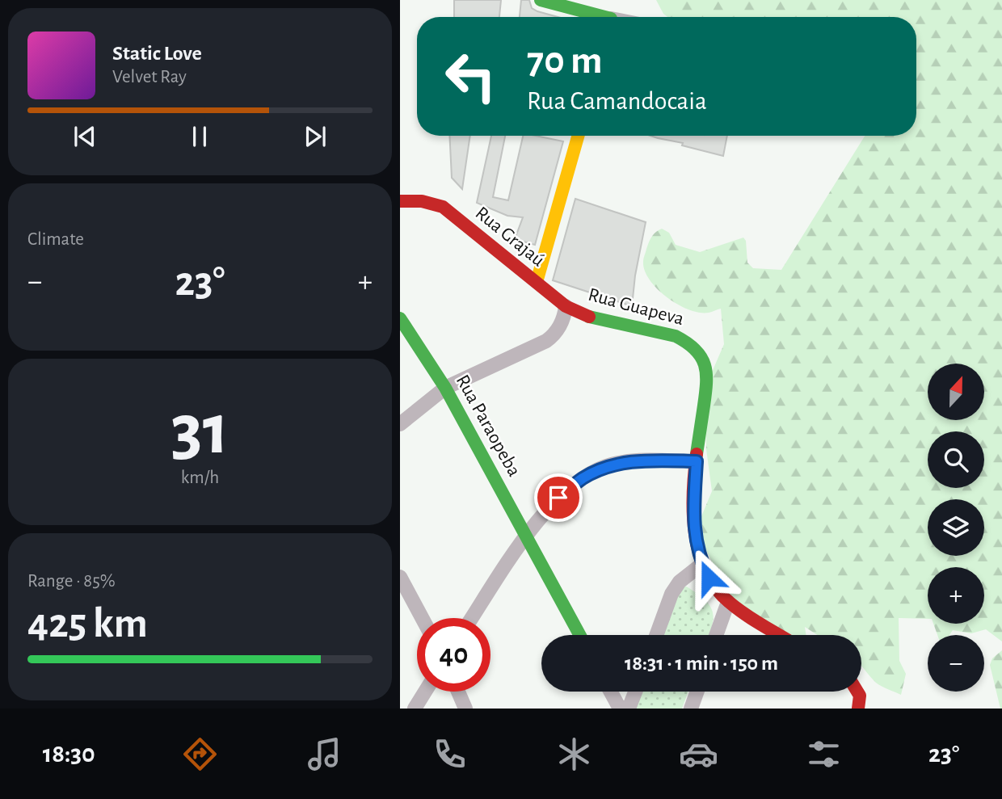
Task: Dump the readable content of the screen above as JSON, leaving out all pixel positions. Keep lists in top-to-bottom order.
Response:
{
  "streets": {
    "street": ["Rua Grajaú", "Rua Guapeva", "Rua Paraopeba"]
  },
  "crossings": [
    ["Rua Grajaú", "Rua Guapeva"],
    ["Rua Guapeva", "Rua Paraopeba"]
  ],
  "north": "top",
  "page": {
    "turn": ["70 m", "Rua Camandocaia"],
    "song": ["Static Love", "Velvet Ray"],
    "tile": [
      "Climate",
      ["31", "km/h"],
      ["Range · 85%", "425 km"]
    ],
    "heat": ["−", "23°", "+"],
    "map_buttons": ["+", "−"],
    "limit": "40",
    "trip": "18:31 · 1 min · 150 m",
    "tabs": ["18:30", "23°"]
  }
}
